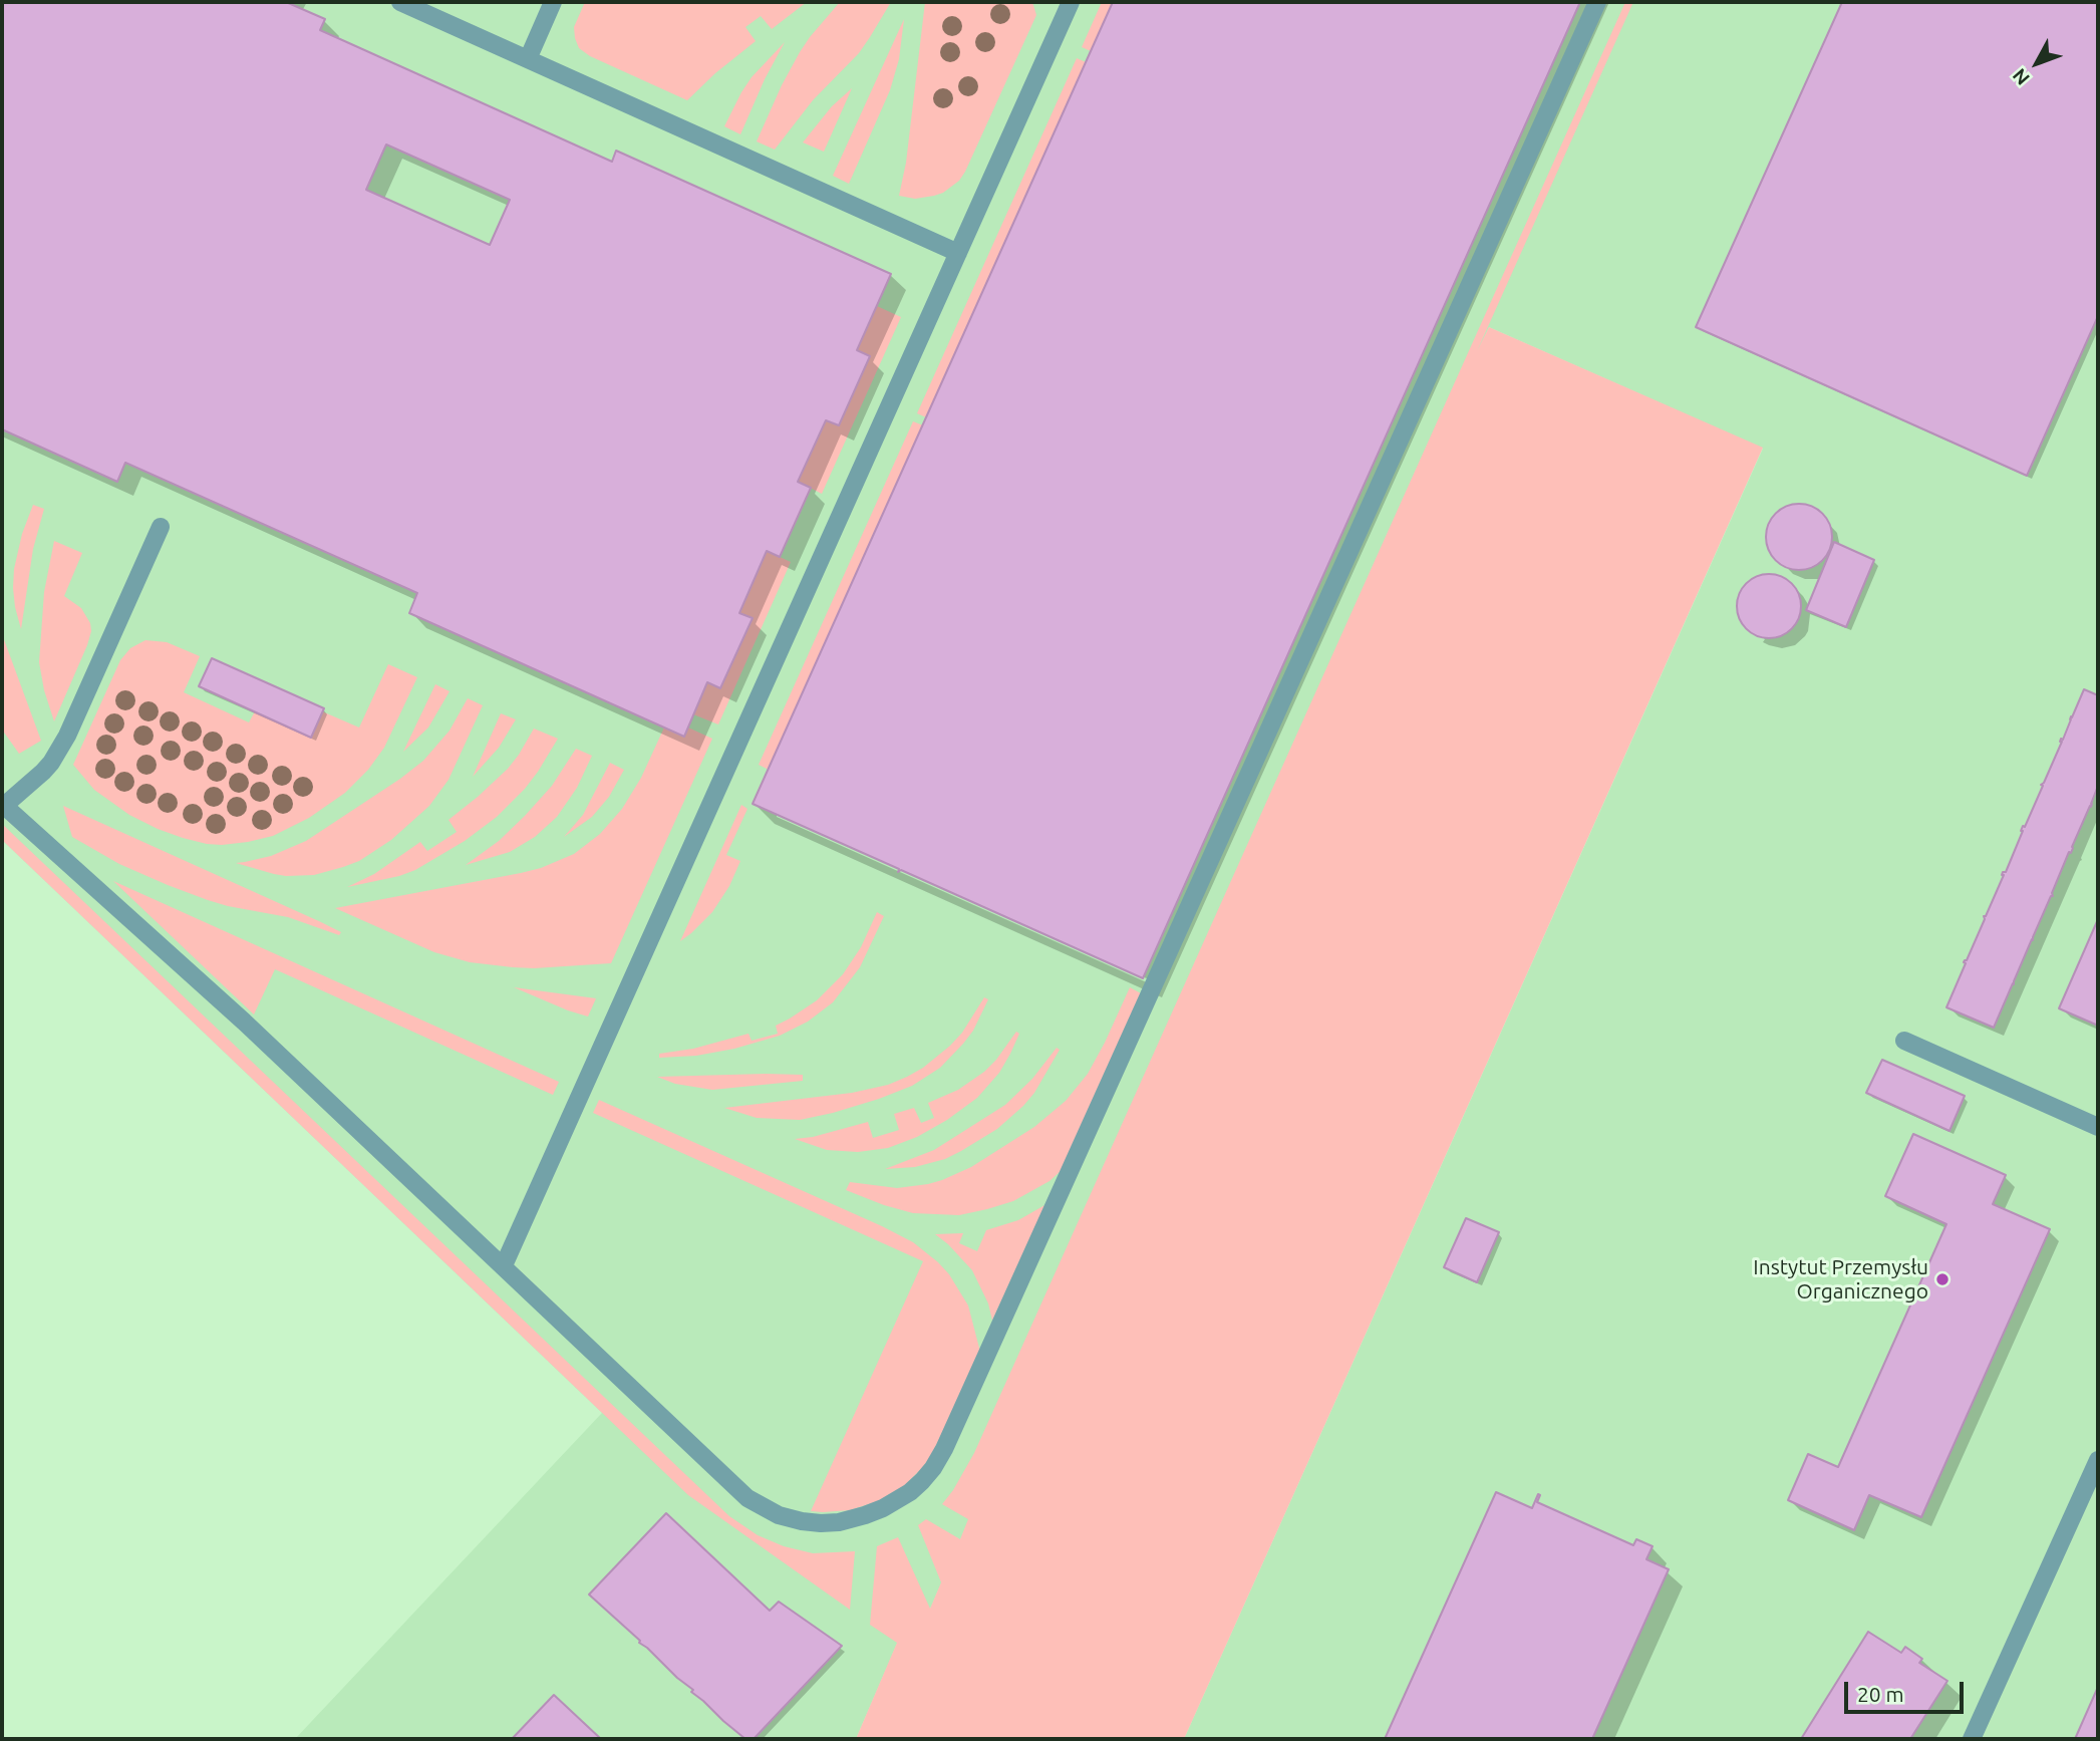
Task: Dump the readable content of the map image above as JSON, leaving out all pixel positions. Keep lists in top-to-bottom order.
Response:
{
  "places": ["Instytut Przemysłu Organicznego"],
  "scale_bar": "20 m",
  "north": "bottom left"
}
